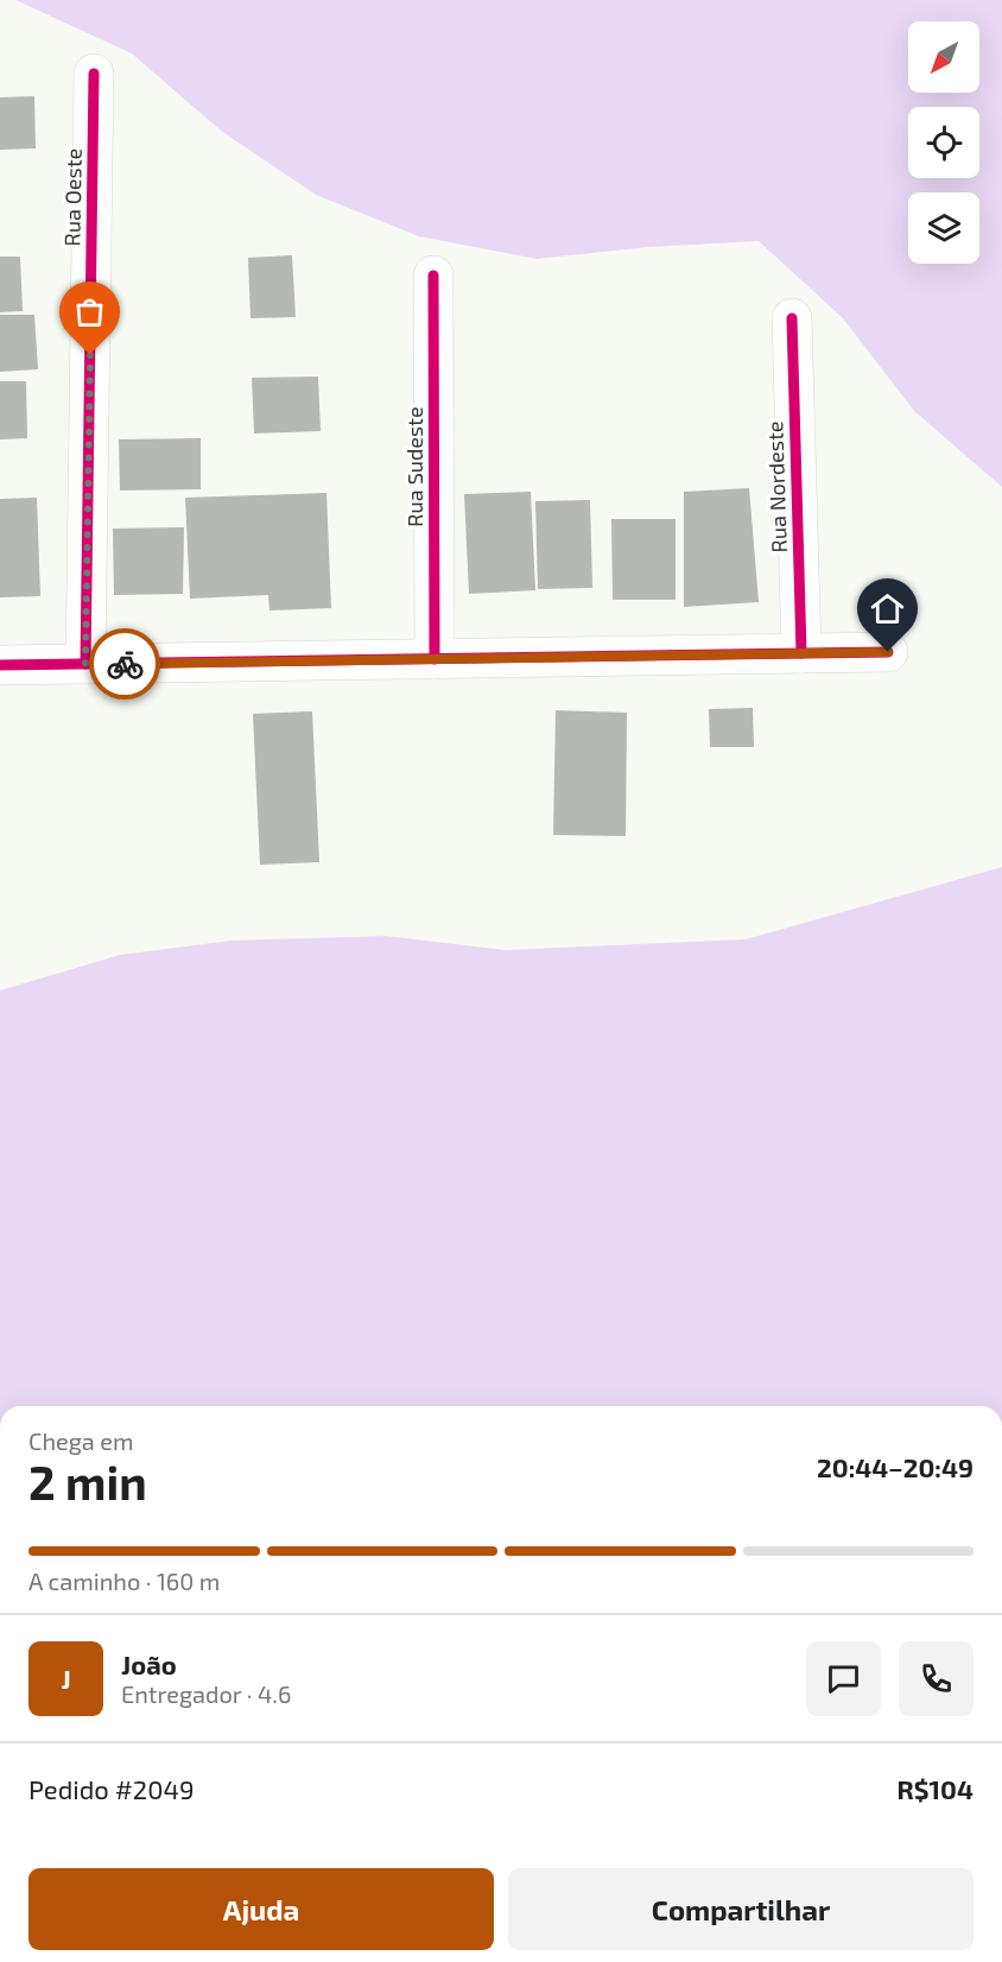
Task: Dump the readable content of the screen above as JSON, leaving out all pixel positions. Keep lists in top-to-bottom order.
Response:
{
  "streets": {
    "street": ["Rua Oeste", "Rua Sudeste", "Rua Nordeste"]
  },
  "north": "bottom left",
  "page": {
    "heading": ["2 min", "Chega em", "20:44–20:49"],
    "panel": [
      "João",
      "Entregador · 4.6",
      "Pedido #2049",
      "R$104"
    ],
    "bar": "A caminho · 160 m",
    "round": "J",
    "buttons": ["Ajuda", "Compartilhar"]
  }
}
